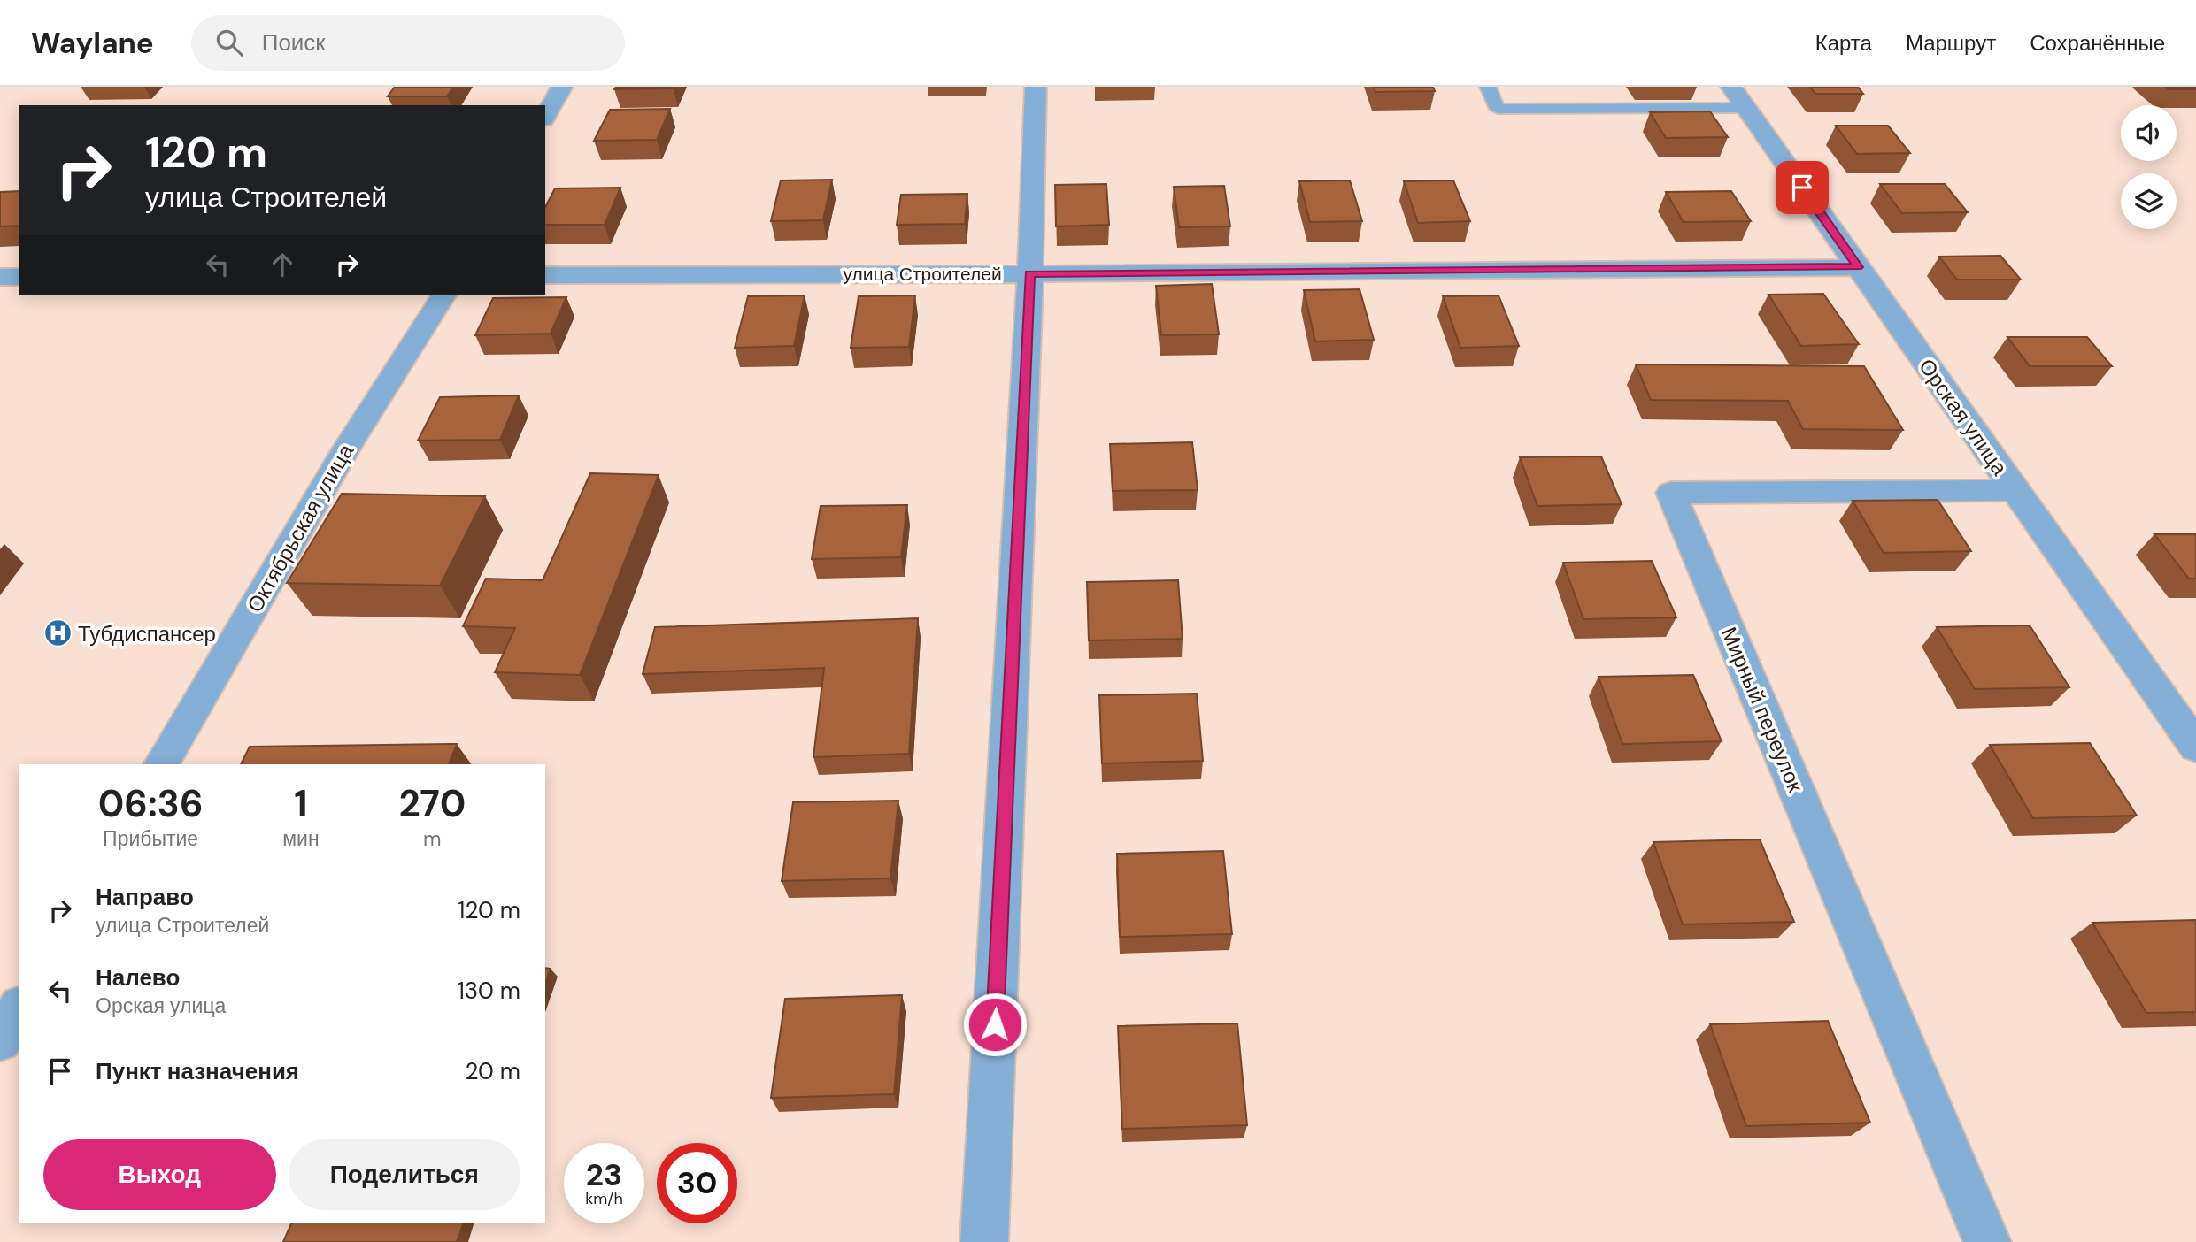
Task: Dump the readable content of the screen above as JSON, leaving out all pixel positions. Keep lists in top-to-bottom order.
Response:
{
  "streets": {
    "street": [
      "улица Строителей",
      "Орская улица",
      "Октябрьская улица",
      "Мирный переулок"
    ]
  },
  "crossings": [
    ["улица Строителей", "Орская улица"],
    ["Орская улица", "Мирный переулок"]
  ],
  "places": {
    "hospital": ["Тубдиспансер"]
  },
  "page": {
    "header": "Waylane",
    "search": "Поиск",
    "nav": ["Карта", "Маршрут", "Сохранённые"],
    "turn": ["120 m", "улица Строителей"],
    "eta": [
      "06:36",
      "Прибытие",
      "1",
      "мин",
      "270",
      "m"
    ],
    "list": [
      {
        "name": "Направо",
        "note": "улица Строителей",
        "value": "120 m"
      },
      {
        "name": "Налево",
        "note": "Орская улица",
        "value": "130 m"
      },
      {
        "name": "Пункт назначения",
        "value": "20 m"
      }
    ],
    "buttons": ["Выход", "Поделиться"],
    "speed": "23 km/h",
    "limit": "30"
  }
}
